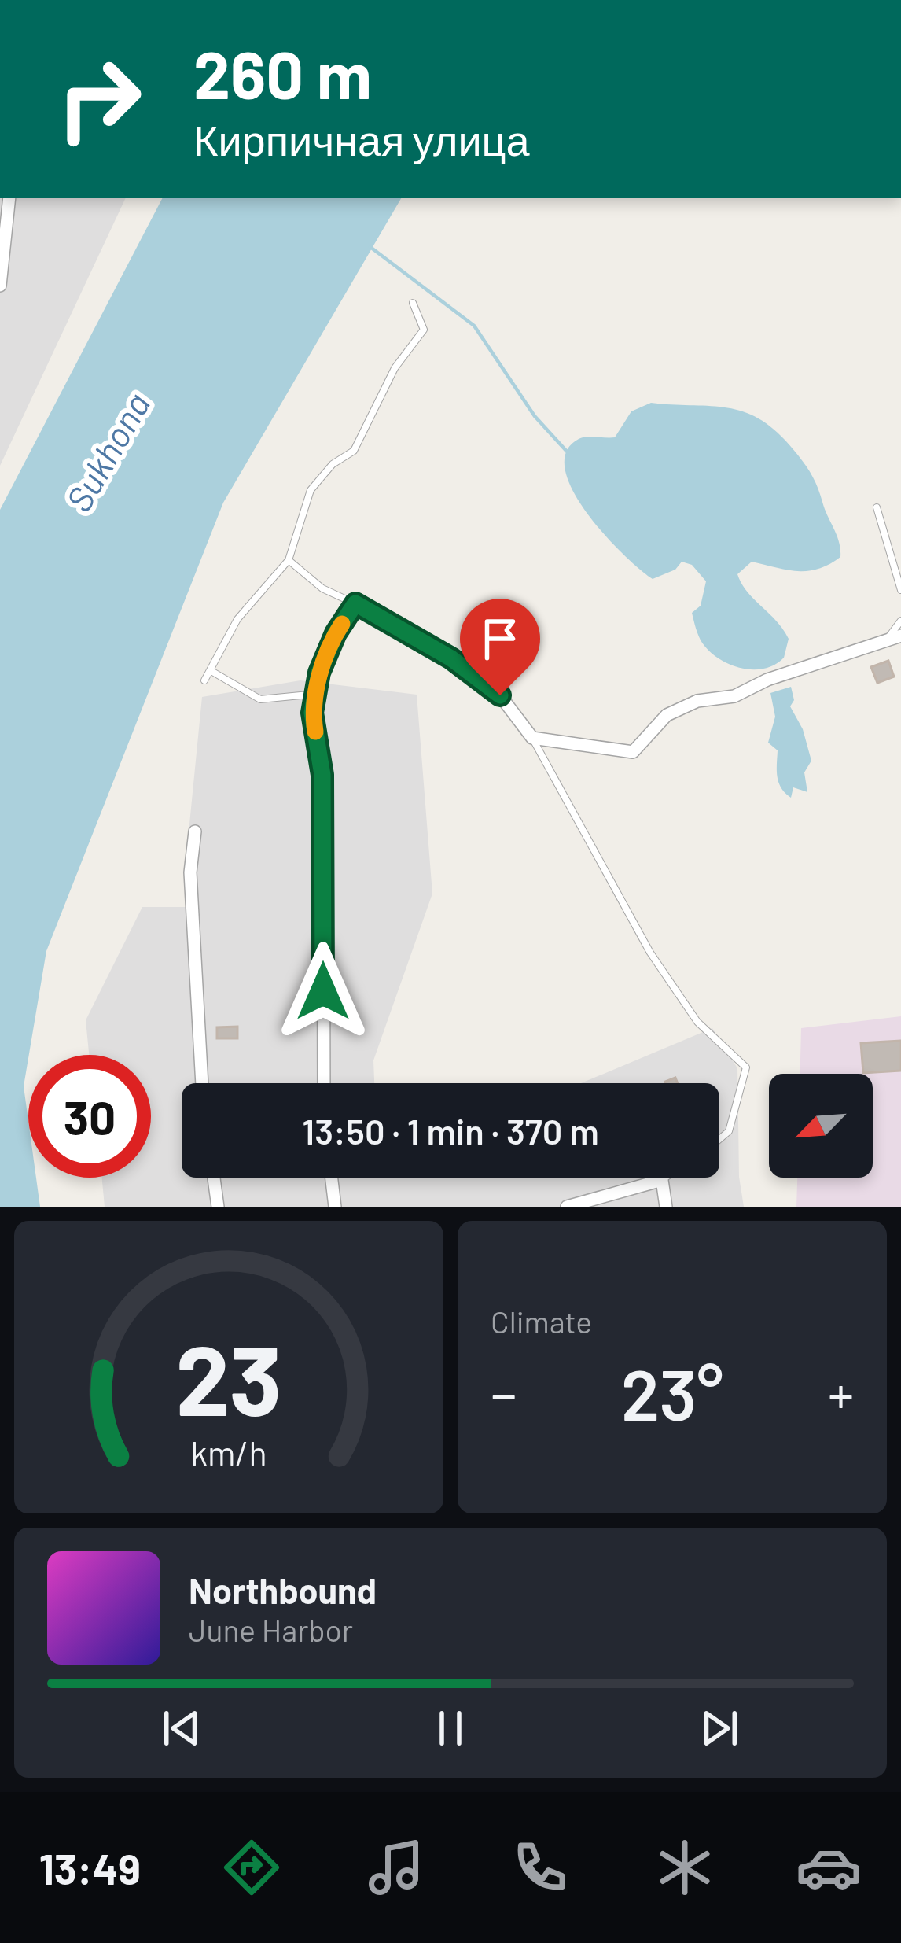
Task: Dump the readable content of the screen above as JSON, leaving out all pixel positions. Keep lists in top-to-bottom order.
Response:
{
  "water": ["Sukhona"],
  "north": "bottom left",
  "page": {
    "turn": ["260 m", "Кирпичная улица"],
    "limit": "30",
    "trip": "13:50 · 1 min · 370 m",
    "tile": "Climate",
    "heat": ["−", "23°", "+"],
    "song": ["Northbound", "June Harbor"],
    "tabs": "13:49",
    "gauge": ["23", "km/h"]
  }
}
